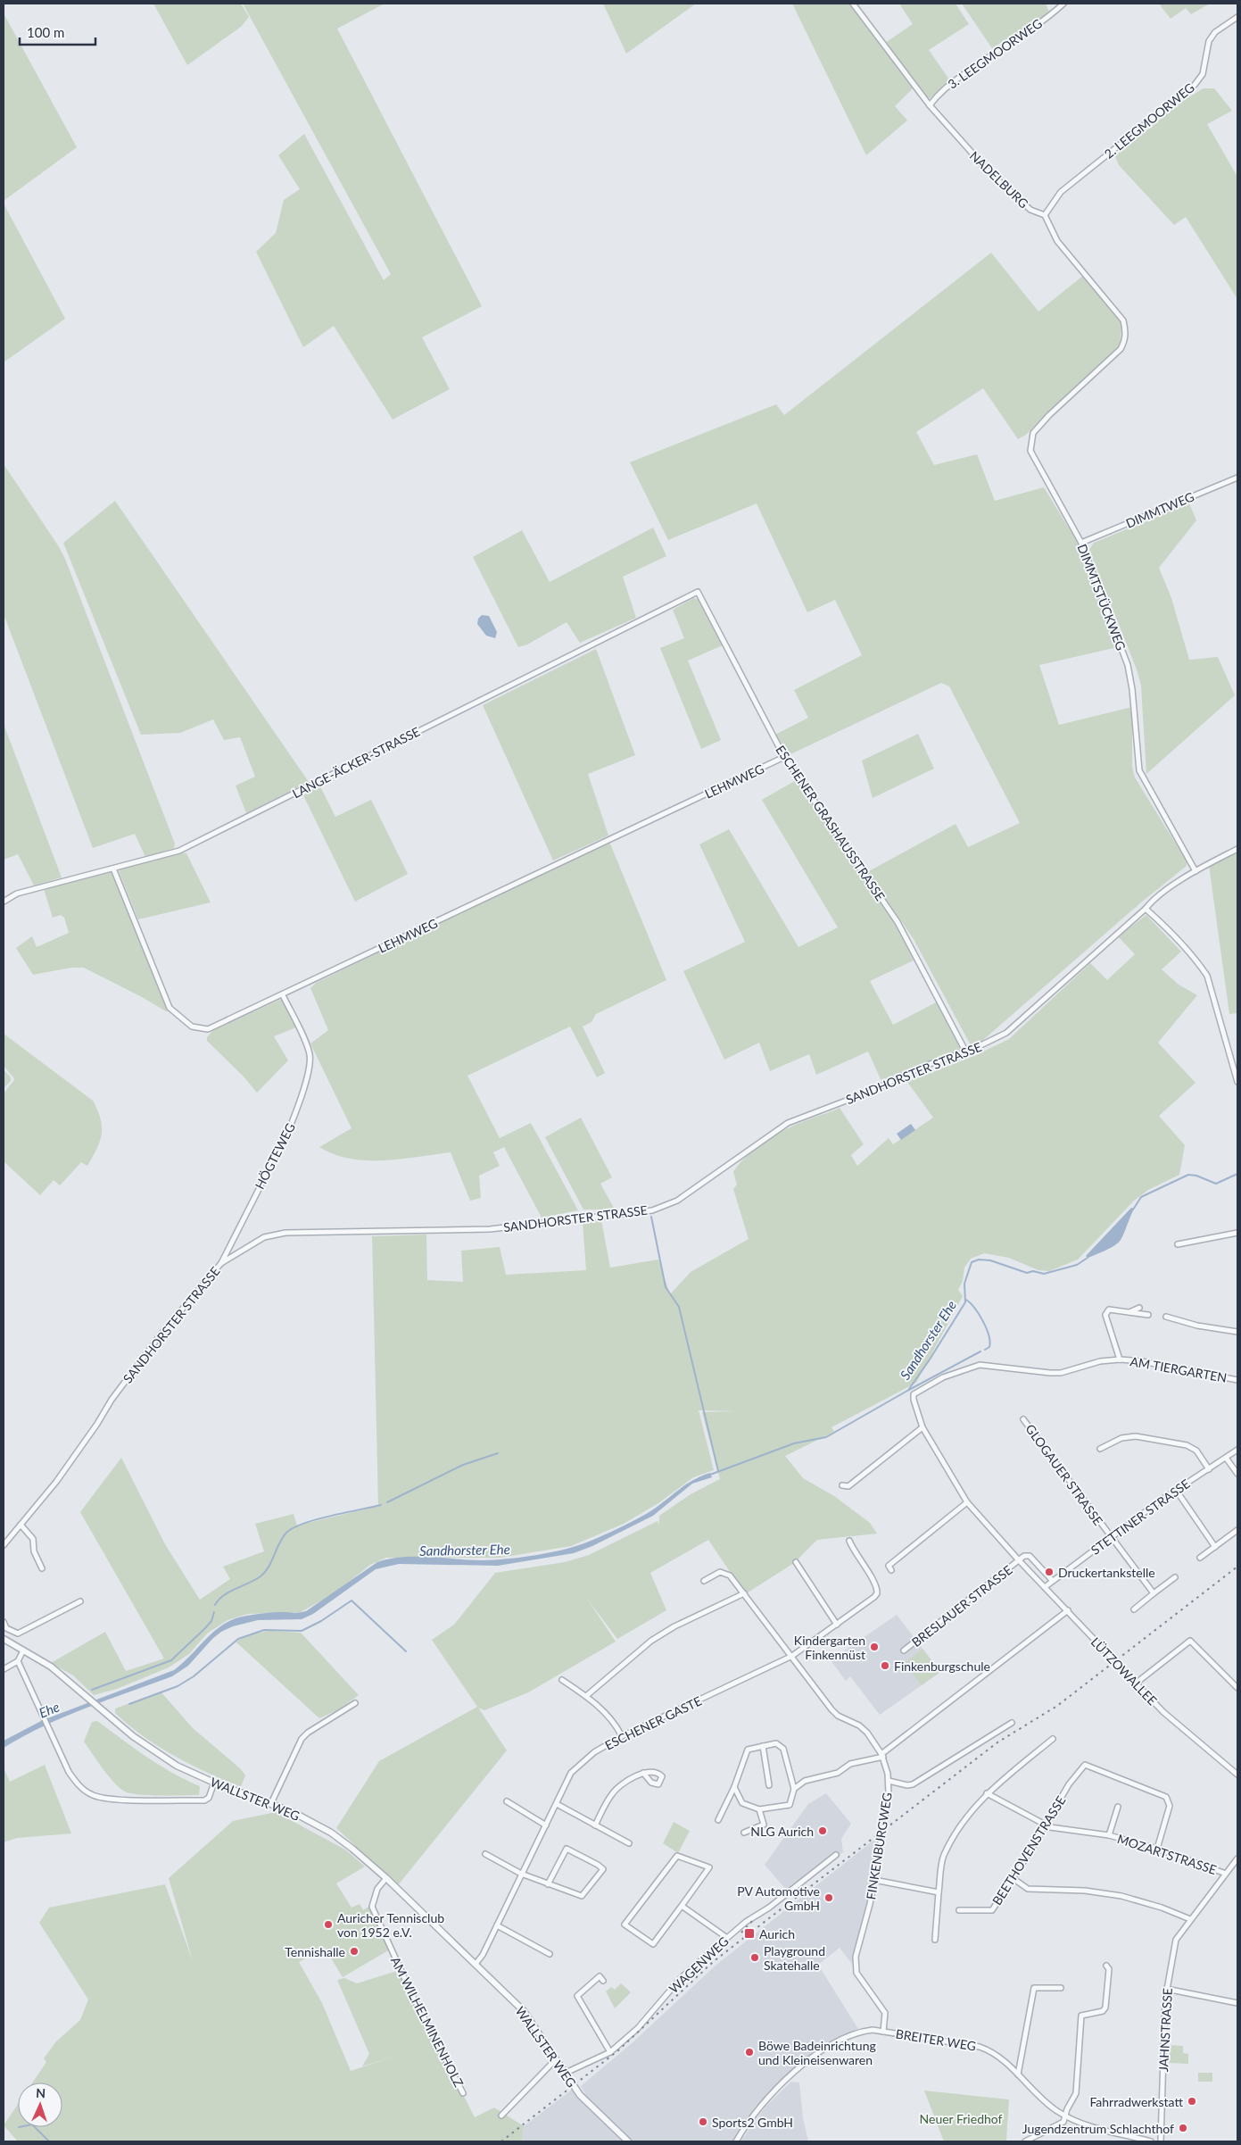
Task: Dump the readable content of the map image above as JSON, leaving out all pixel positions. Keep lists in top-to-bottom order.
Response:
{
  "streets": {
    "street": [
      "3. LEEGMOORWEG",
      "2. LEEGMOORWEG",
      "NADELBURG",
      "DIMMTWEG",
      "DIMMTSTÜCKWEG",
      "LANGE-ÄCKER-STRASSE",
      "LEHMWEG",
      "ESCHENER GRASHAUSSTRASSE",
      "SANDHORSTER STRASSE",
      "HÖGTEWEG",
      "AM TIERGARTEN",
      "GLOGAUER STRASSE",
      "STETTINER STRASSE",
      "BRESLAUER STRASSE",
      "LÜTZOWALLEE",
      "ESCHENER GASTE",
      "WALLSTER WEG",
      "FINKENBURGWEG",
      "BEETHOVENSTRASSE",
      "MOZARTSTRASSE",
      "WAGENWEG",
      "AM WILHELMINENHOLZ",
      "JAHNSTRASSE",
      "BREITER WEG"
    ]
  },
  "crossings": [
    ["3. LEEGMOORWEG", "NADELBURG"],
    ["2. LEEGMOORWEG", "NADELBURG"],
    ["2. LEEGMOORWEG", "DIMMTSTÜCKWEG"],
    ["NADELBURG", "DIMMTSTÜCKWEG"],
    ["DIMMTWEG", "DIMMTSTÜCKWEG"],
    ["DIMMTSTÜCKWEG", "SANDHORSTER STRASSE"],
    ["LANGE-ÄCKER-STRASSE", "LEHMWEG"],
    ["LANGE-ÄCKER-STRASSE", "ESCHENER GRASHAUSSTRASSE"],
    ["LEHMWEG", "ESCHENER GRASHAUSSTRASSE"],
    ["LEHMWEG", "HÖGTEWEG"],
    ["ESCHENER GRASHAUSSTRASSE", "SANDHORSTER STRASSE"],
    ["SANDHORSTER STRASSE", "HÖGTEWEG"],
    ["AM TIERGARTEN", "LÜTZOWALLEE"],
    ["GLOGAUER STRASSE", "STETTINER STRASSE"],
    ["STETTINER STRASSE", "LÜTZOWALLEE"],
    ["BRESLAUER STRASSE", "LÜTZOWALLEE"],
    ["ESCHENER GASTE", "WALLSTER WEG"],
    ["ESCHENER GASTE", "FINKENBURGWEG"],
    ["WALLSTER WEG", "WAGENWEG"],
    ["WALLSTER WEG", "AM WILHELMINENHOLZ"],
    ["FINKENBURGWEG", "BREITER WEG"],
    ["BEETHOVENSTRASSE", "MOZARTSTRASSE"],
    ["MOZARTSTRASSE", "JAHNSTRASSE"]
  ],
  "water": ["Sandhorster Ehe", "Ehe"],
  "parks": ["Neuer Friedhof"],
  "places": {
    "other": [
      "Druckertankstelle",
      "Kindergarten Finkennüst",
      "Finkenburgschule",
      "NLG Aurich",
      "PV Automotive GmbH",
      "Auricher Tennisclub von 1952 e.V.",
      "Tennishalle",
      "Playground Skatehalle",
      "Böwe Badeinrichtung und Kleineisenwaren",
      "Fahrradwerkstatt",
      "Sports2 GmbH",
      "Jugendzentrum Schlachthof"
    ],
    "transit": ["Aurich"]
  },
  "scale_bar": "100 m",
  "north": "top"
}
